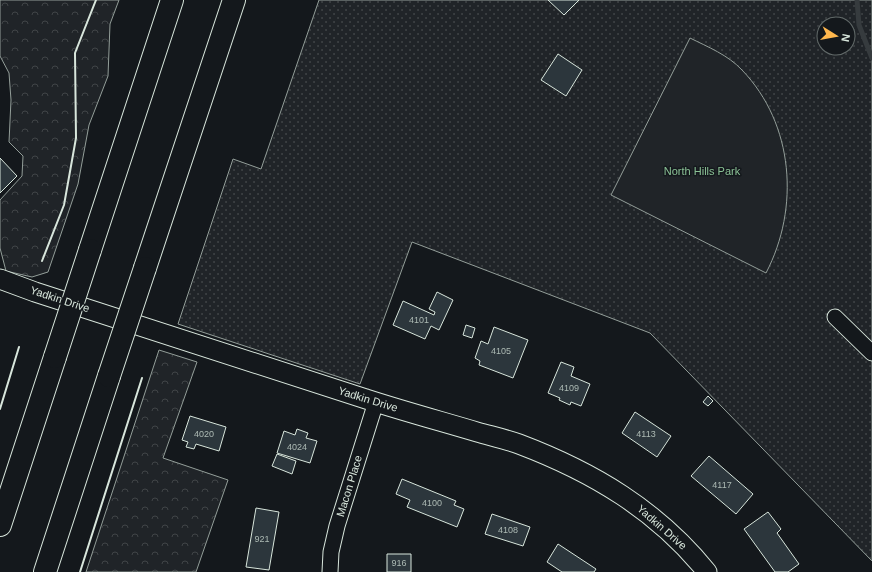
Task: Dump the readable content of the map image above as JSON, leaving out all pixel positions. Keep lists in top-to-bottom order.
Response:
{
  "streets": {
    "street": ["Yadkin Drive", "Macon Place"]
  },
  "crossings": [
    ["Yadkin Drive", "Macon Place"]
  ],
  "parks": ["North Hills Park"],
  "house_numbers": [
    "4101",
    "4105",
    "4109",
    "4020",
    "4113",
    "4024",
    "4117",
    "4100",
    "4108",
    "921",
    "916"
  ],
  "north": "right"
}
